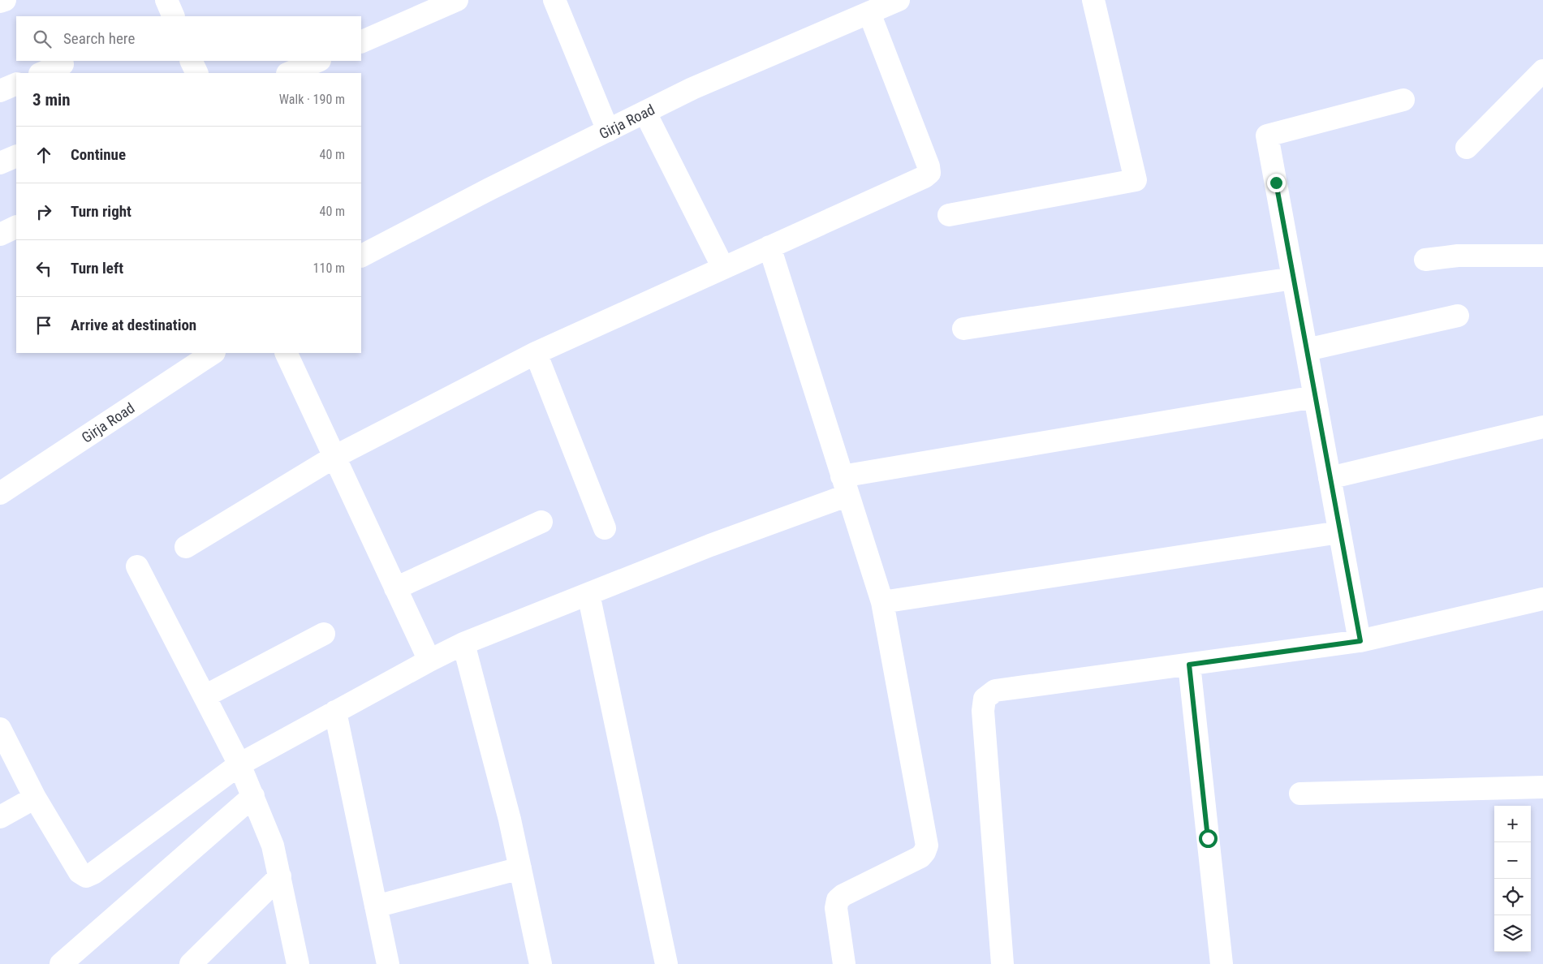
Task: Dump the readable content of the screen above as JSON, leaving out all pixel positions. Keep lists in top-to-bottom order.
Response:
{
  "streets": {
    "street": ["Girja Road"]
  },
  "page": {
    "search": "Search here",
    "heading": ["3 min", "Walk · 190 m"],
    "list": [
      ["Continue", "40 m"],
      ["Turn right", "40 m"],
      ["Turn left", "110 m"],
      "Arrive at destination"
    ],
    "map_buttons": ["+", "−"]
  }
}
